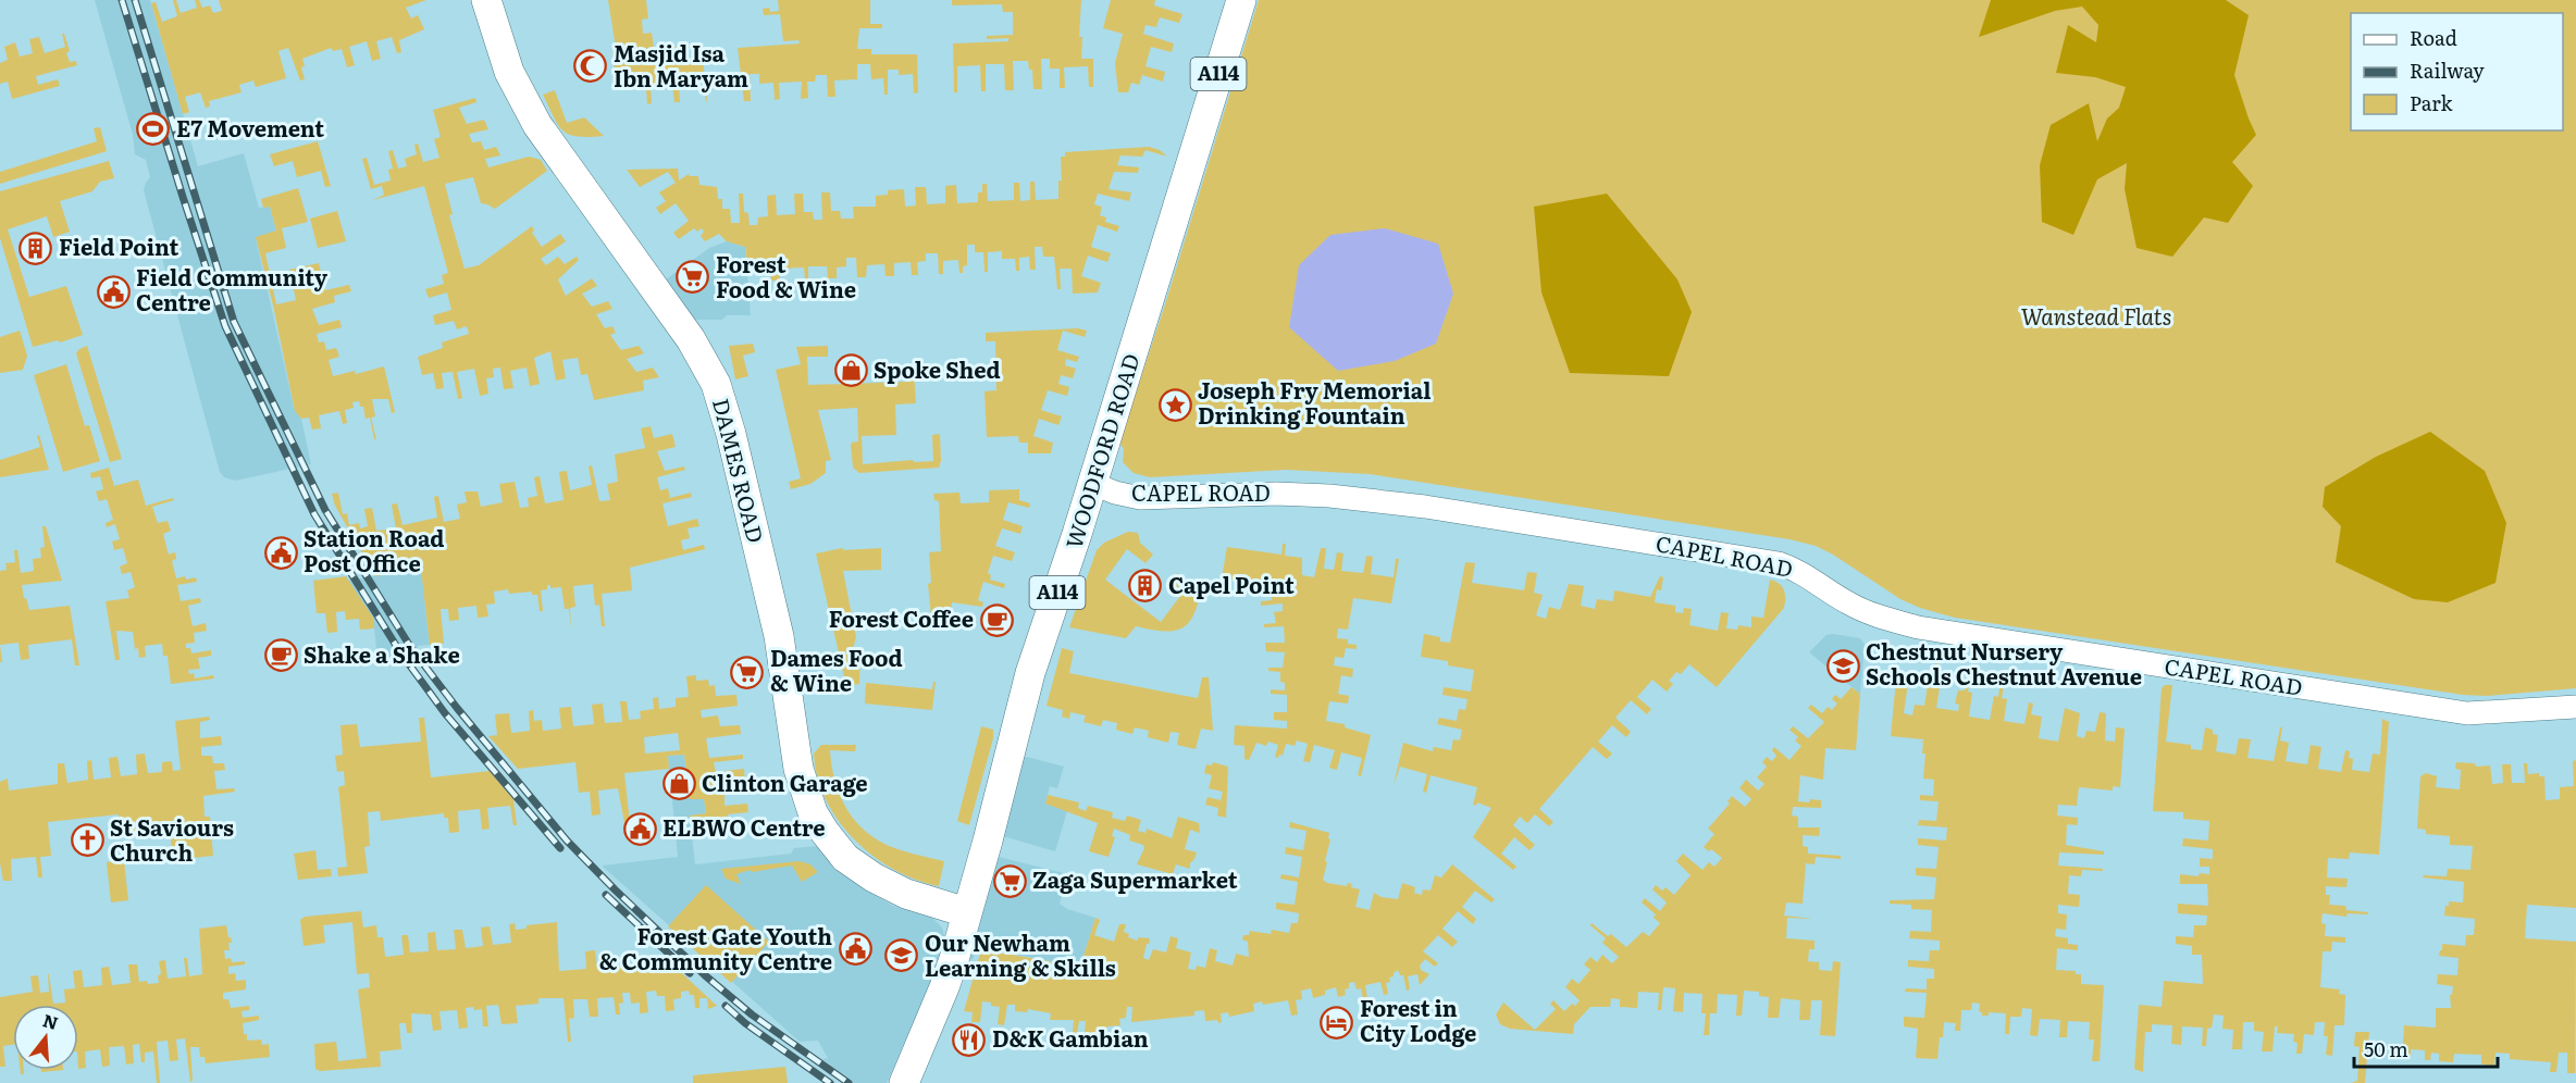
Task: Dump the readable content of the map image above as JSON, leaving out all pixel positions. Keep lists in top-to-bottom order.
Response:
{
  "streets": {
    "main road": ["A114", "WOODFORD ROAD", "DAMES ROAD"],
    "street": ["CAPEL ROAD"]
  },
  "crossings": [
    ["WOODFORD ROAD", "DAMES ROAD"],
    ["WOODFORD ROAD", "CAPEL ROAD"]
  ],
  "parks": ["Wanstead Flats"],
  "places": {
    "mosque": ["Masjid Isa Ibn Maryam"],
    "sports": ["E7 Movement"],
    "building": ["Field Point", "Capel Point"],
    "supermarket": ["Forest Food & Wine", "Dames Food & Wine", "Zaga Supermarket"],
    "public building": [
      "Field Community Centre",
      "Station Road Post Office",
      "ELBWO Centre",
      "Forest Gate Youth & Community Centre"
    ],
    "shop": ["Spoke Shed", "Clinton Garage"],
    "place": ["Joseph Fry Memorial Drinking Fountain"],
    "cafe": ["Forest Coffee", "Shake a Shake"],
    "school or university": ["Chestnut Nursery Schools Chestnut Avenue", "Our Newham Learning & Skills"],
    "church": ["St Saviours Church"],
    "hotel": ["Forest in City Lodge"],
    "restaurant": ["D&K Gambian"]
  },
  "legend": ["Road", "Railway", "Park"],
  "scale_bar": "50 m",
  "north": "top"
}
